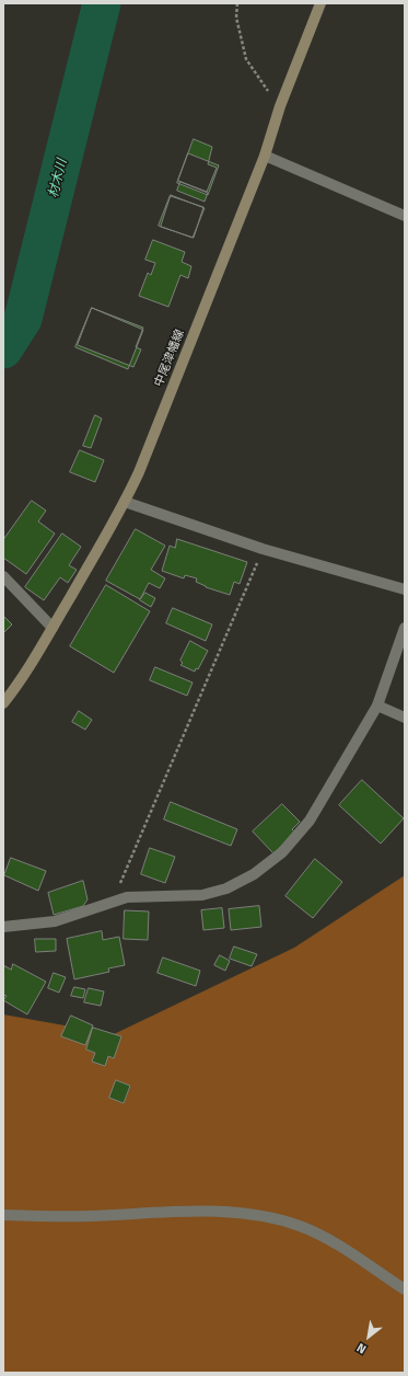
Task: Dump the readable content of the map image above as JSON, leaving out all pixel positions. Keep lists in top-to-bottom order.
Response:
{
  "streets": {
    "main road": ["中尾津幡線"]
  },
  "water": ["材木川"],
  "north": "bottom left"
}
